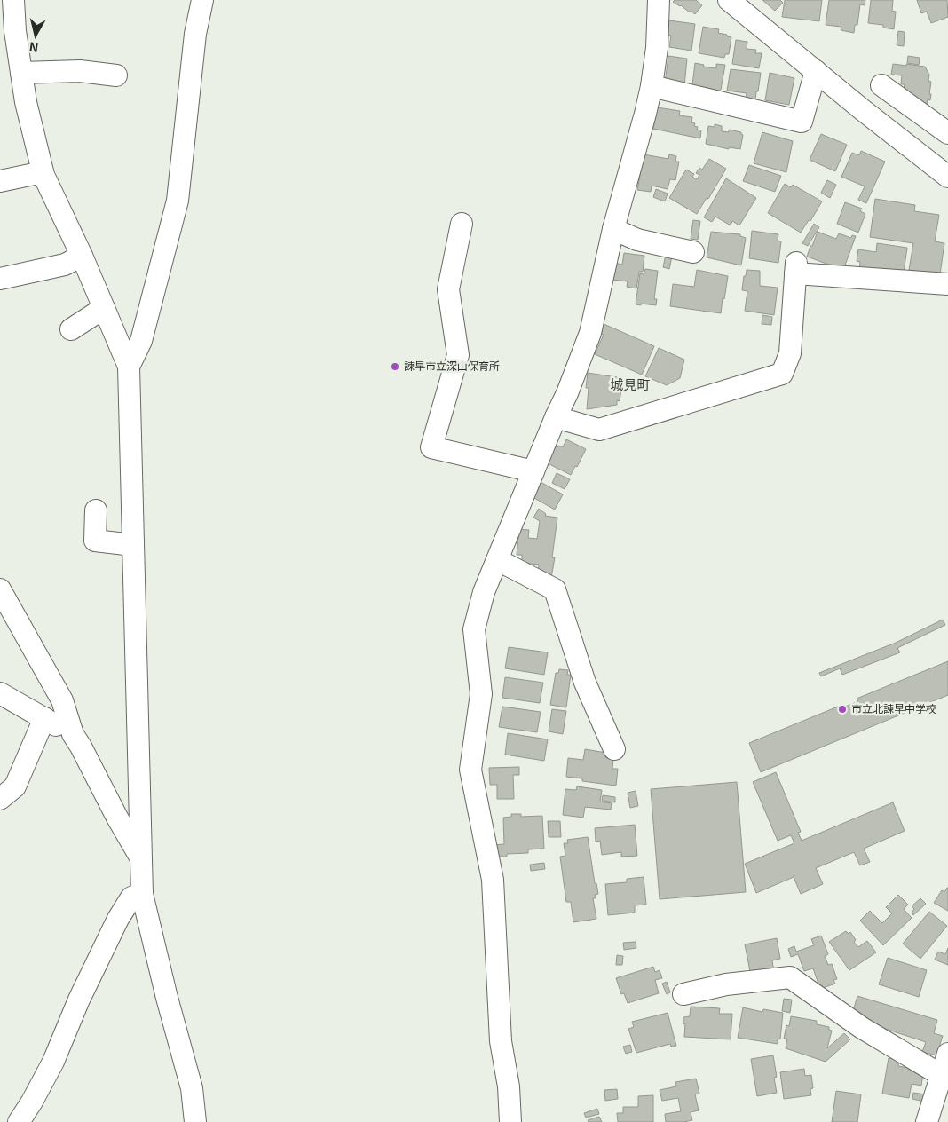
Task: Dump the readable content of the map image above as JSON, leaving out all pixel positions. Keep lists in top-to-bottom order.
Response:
{
  "districts": ["城見町"],
  "places": ["諫早市立深山保育所", "市立北諫早中学校"],
  "north": "bottom"
}
